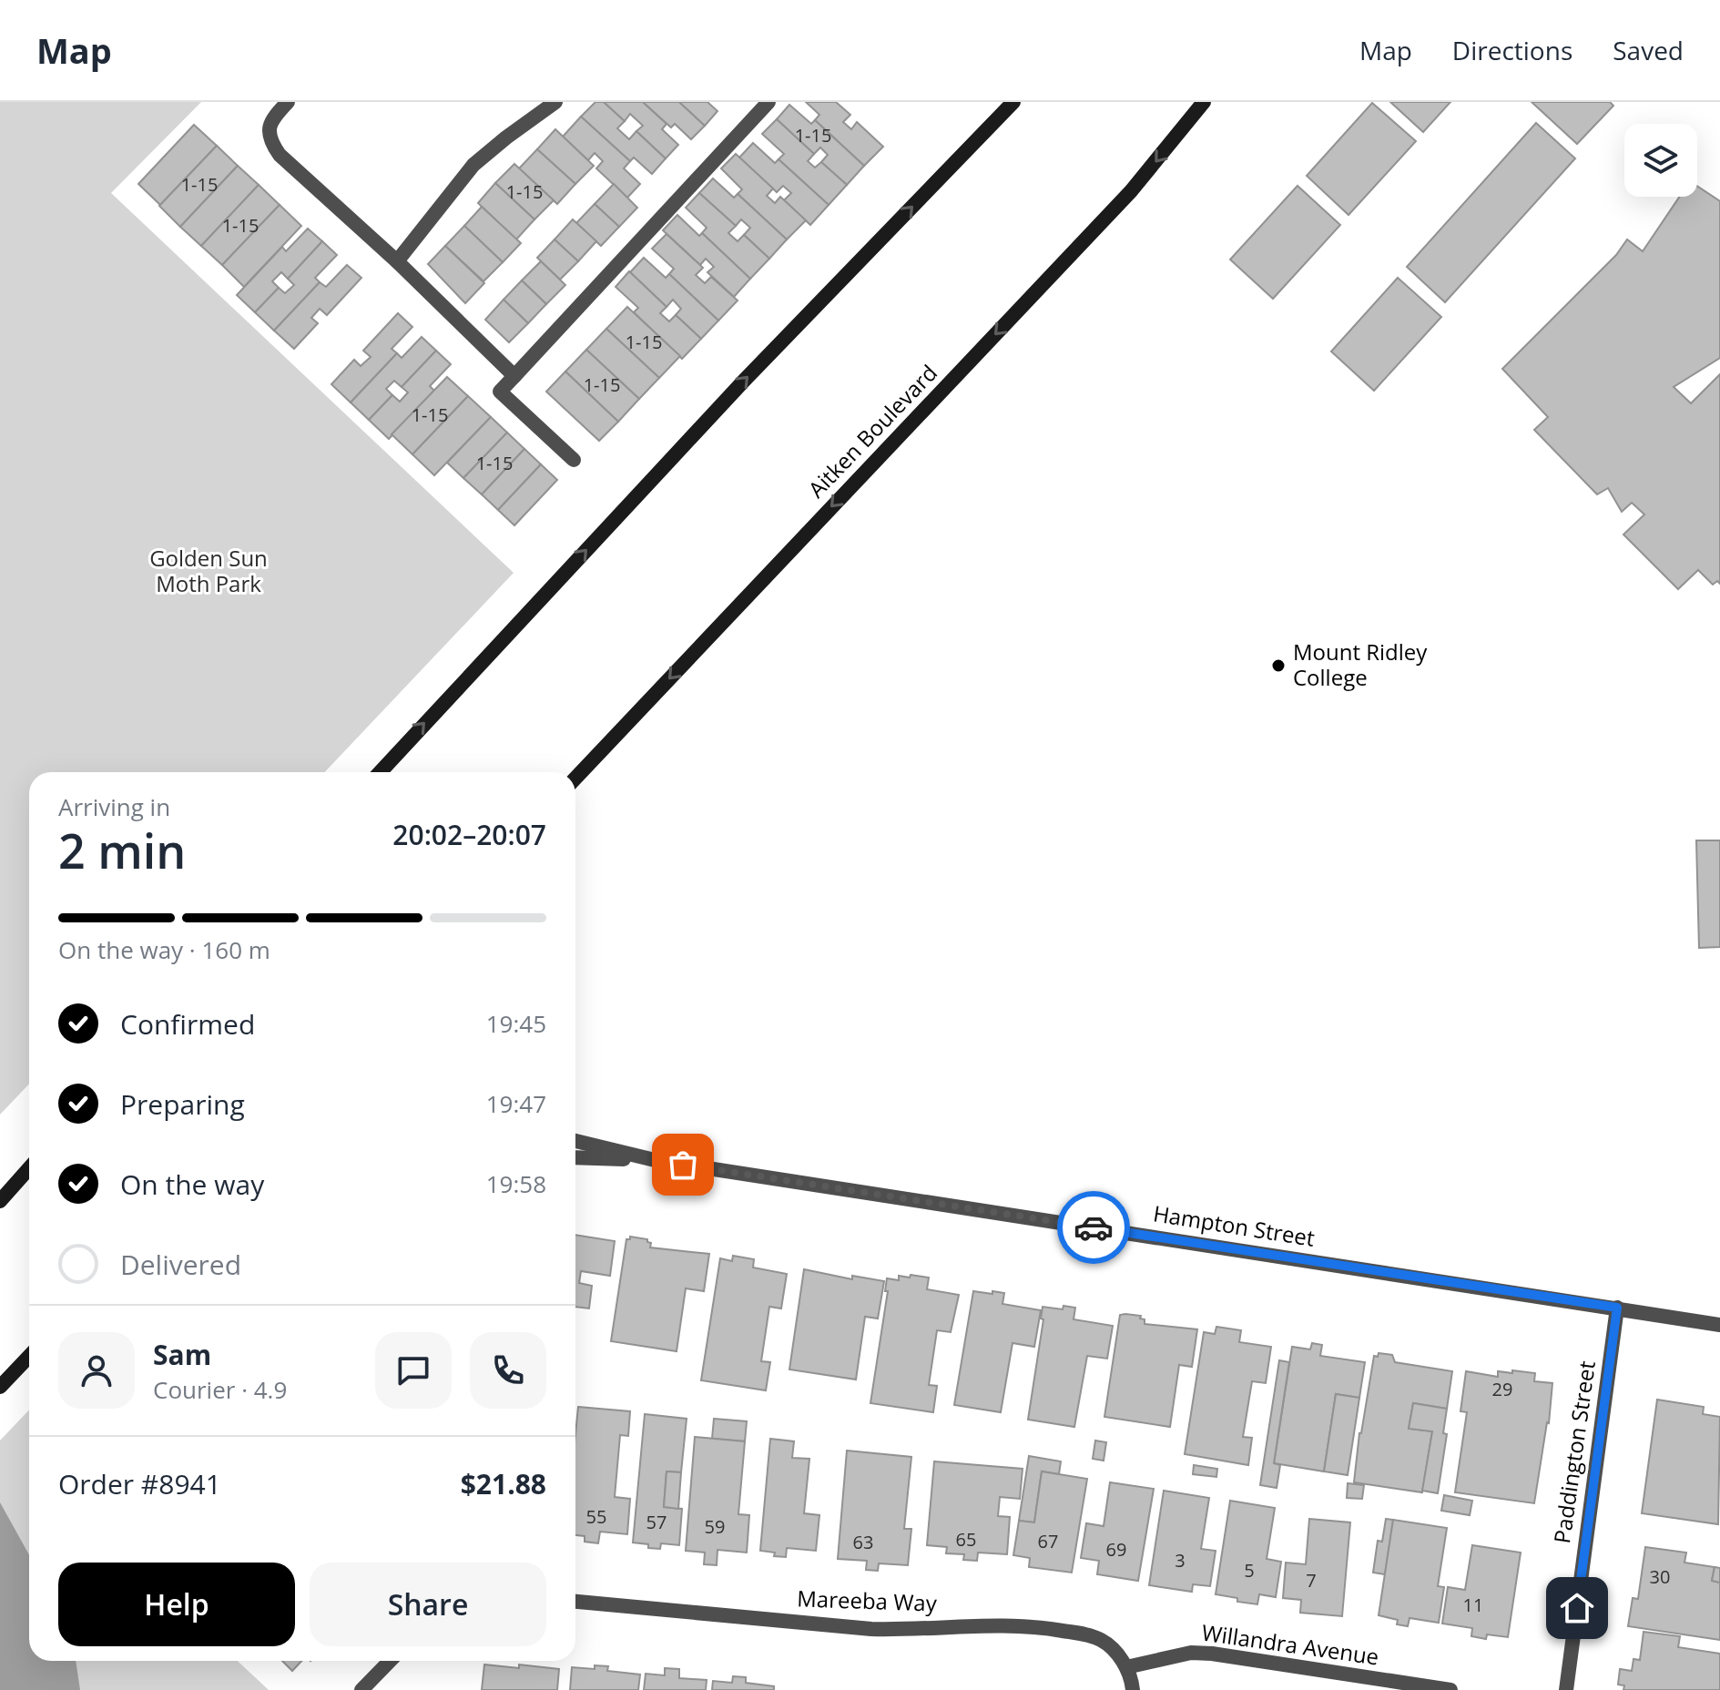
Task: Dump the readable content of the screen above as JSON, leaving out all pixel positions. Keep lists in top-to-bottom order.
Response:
{
  "streets": {
    "main road": ["Aitken Boulevard"],
    "street": [
      "Hampton Street",
      "Paddington Street",
      "Mareeba Way",
      "Willandra Avenue"
    ]
  },
  "crossings": [
    ["Hampton Street", "Paddington Street"],
    ["Mareeba Way", "Willandra Avenue"]
  ],
  "one_way": ["Aitken Boulevard"],
  "parks": ["Golden Sun Moth Park"],
  "places": ["Mount Ridley College"],
  "house_numbers": [
    "1-15",
    "1-15",
    "1-15",
    "1-15",
    "1-15",
    "1-15",
    "1-15",
    "1-15",
    "29",
    "55",
    "57",
    "59",
    "65",
    "67",
    "63",
    "69",
    "3",
    "5",
    "30",
    "7",
    "11"
  ],
  "page": {
    "header": "Map",
    "nav": ["Map", "Directions", "Saved"],
    "heading": ["2 min", "Arriving in", "20:02–20:07"],
    "panel": [
      "Sam",
      "Courier · 4.9",
      "Order #8941",
      "$21.88"
    ],
    "bar": "On the way · 160 m",
    "list": [
      ["Confirmed", "19:45"],
      ["Preparing", "19:47"],
      ["On the way", "19:58"],
      "Delivered"
    ],
    "buttons": ["Help", "Share"]
  }
}
